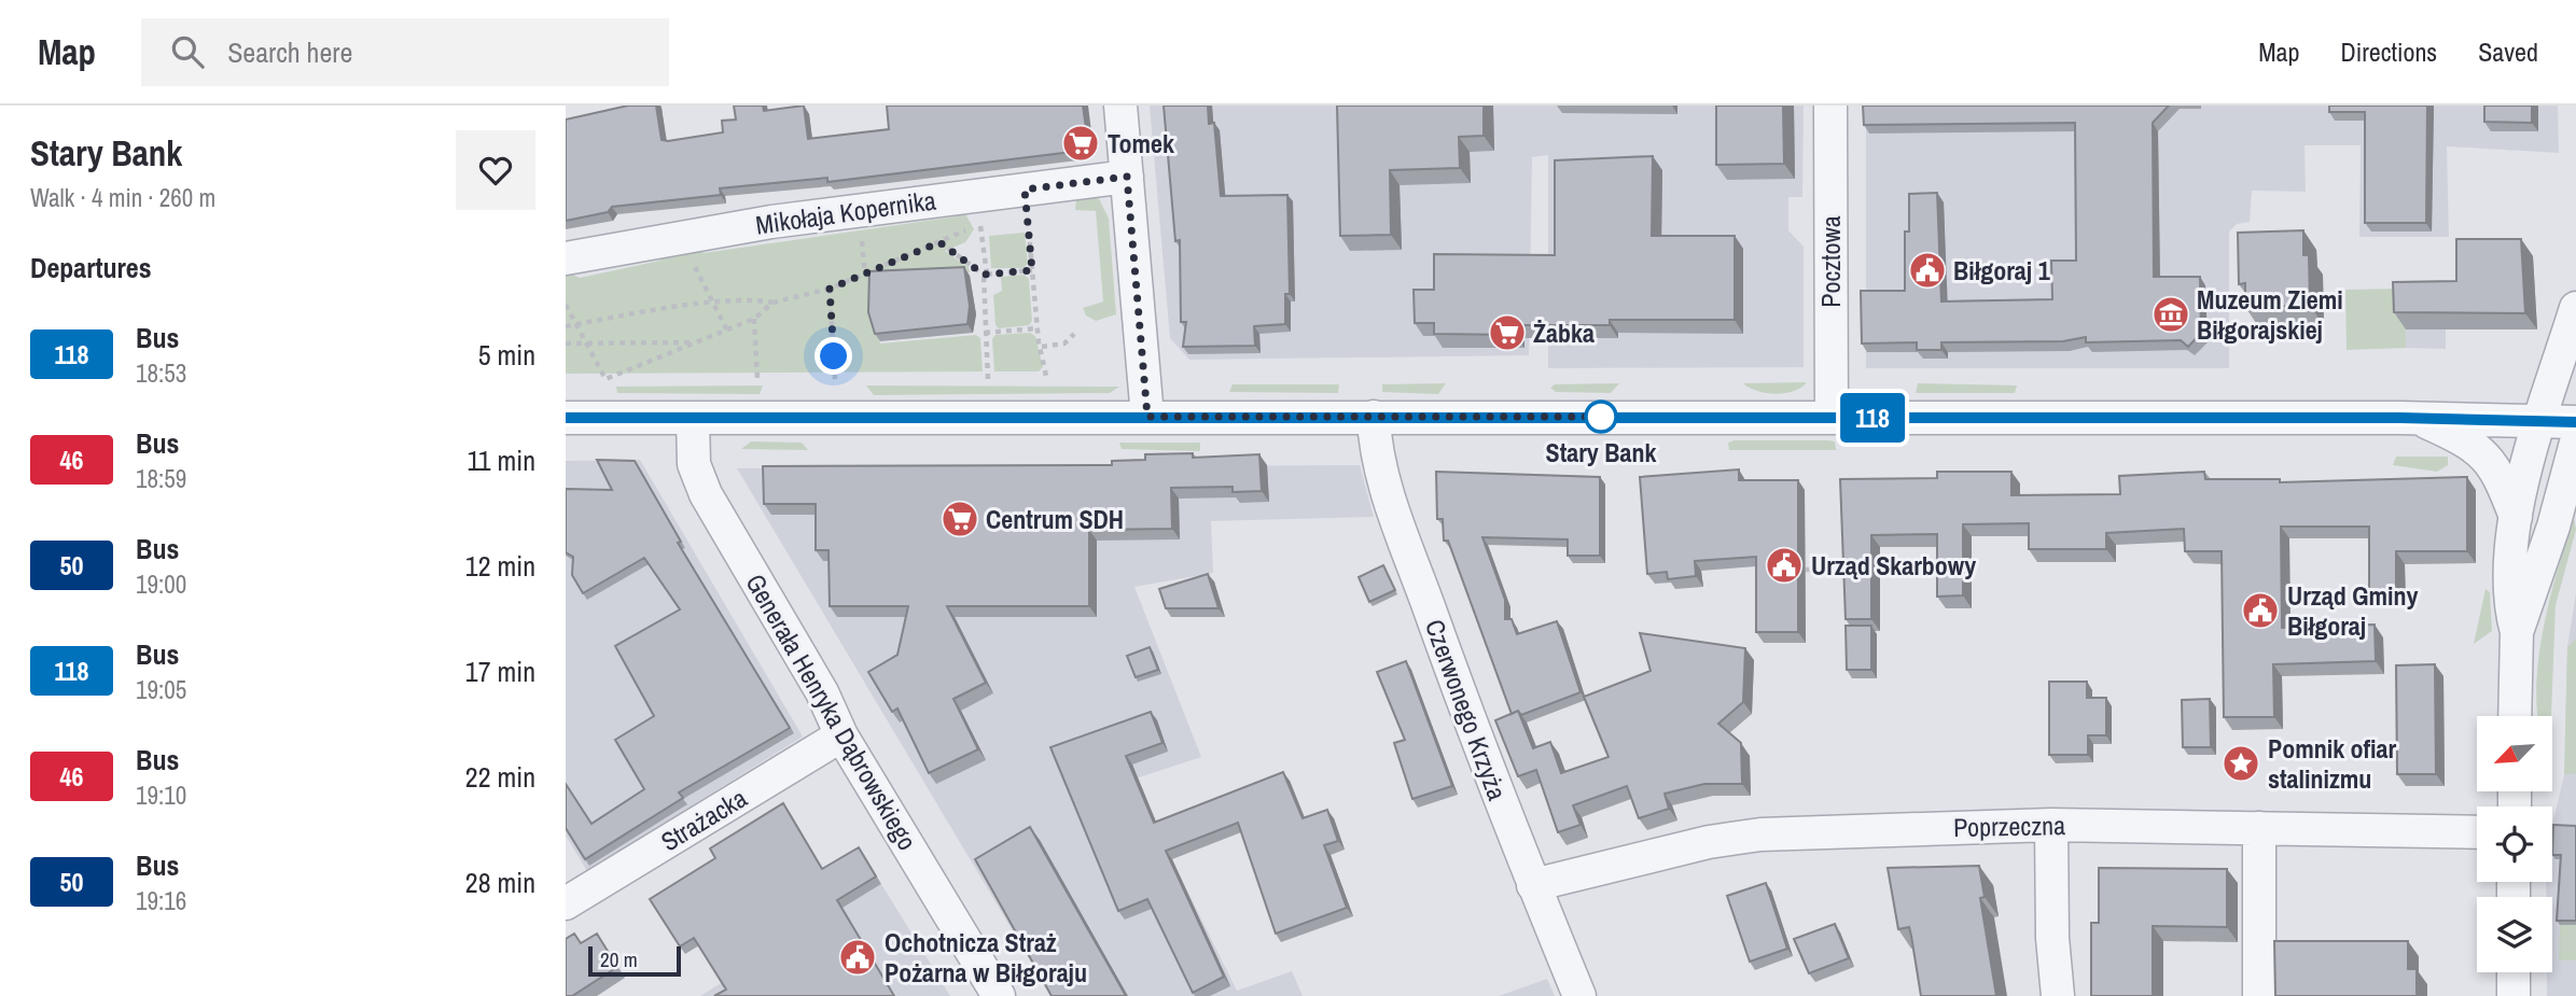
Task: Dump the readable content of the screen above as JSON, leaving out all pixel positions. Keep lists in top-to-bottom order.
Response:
{
  "streets": {
    "street": [
      "Mikołaja Kopernika",
      "Pocztowa",
      "Czerwonego Krzyża",
      "Generała Henryka Dąbrowskiego",
      "Strażacka",
      "Poprzeczna"
    ]
  },
  "crossings": [
    ["Czerwonego Krzyża", "Poprzeczna"],
    ["Generała Henryka Dąbrowskiego", "Strażacka"]
  ],
  "places": {
    "supermarket": ["Tomek", "Żabka", "Centrum SDH"],
    "public building": [
      "Biłgoraj 1",
      "Urząd Skarbowy",
      "Urząd Gminy Biłgoraj",
      "Ochotnicza Straż Pożarna w Biłgoraju"
    ],
    "museum": ["Muzeum Ziemi Biłgorajskiej"],
    "other": ["Stary Bank"],
    "place": ["Pomnik ofiar stalinizmu"]
  },
  "lines": ["bus line 118"],
  "scale_bar": "20 m",
  "north": "bottom left",
  "page": {
    "header": "Map",
    "search": "Search here",
    "nav": ["Map", "Directions", "Saved"],
    "heading": [
      ["Stary Bank", "Walk · 4 min · 260 m"],
      "Departures"
    ],
    "on_map": "118",
    "list": [
      {
        "mark": "118",
        "name": "Bus",
        "note": "18:53",
        "value": "5 min"
      },
      {
        "mark": "46",
        "name": "Bus",
        "note": "18:59",
        "value": "11 min"
      },
      {
        "mark": "50",
        "name": "Bus",
        "note": "19:00",
        "value": "12 min"
      },
      {
        "mark": "118",
        "name": "Bus",
        "note": "19:05",
        "value": "17 min"
      },
      {
        "mark": "46",
        "name": "Bus",
        "note": "19:10",
        "value": "22 min"
      },
      {
        "mark": "50",
        "name": "Bus",
        "note": "19:16",
        "value": "28 min"
      }
    ],
    "scale": "20 m"
  }
}
